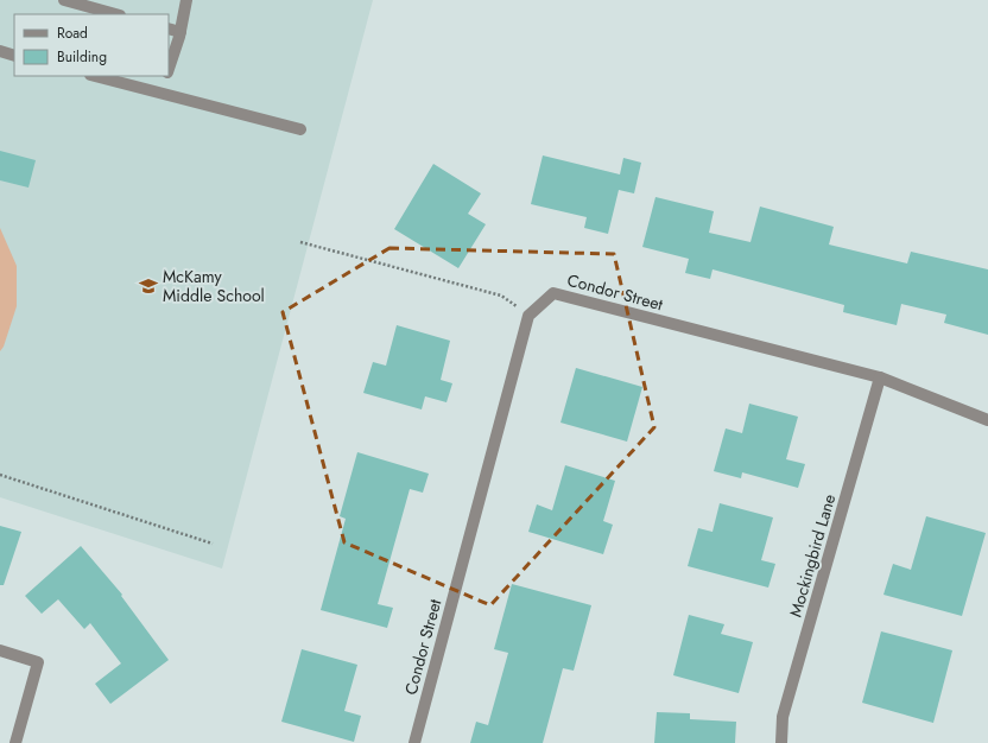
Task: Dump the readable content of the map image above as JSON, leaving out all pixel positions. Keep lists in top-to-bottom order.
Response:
{
  "streets": {
    "street": ["Condor Street", "Mockingbird Lane"]
  },
  "crossings": [
    ["Condor Street", "Mockingbird Lane"]
  ],
  "places": {
    "school or university": ["McKamy Middle School"]
  },
  "legend": ["Road", "Building"]
}
